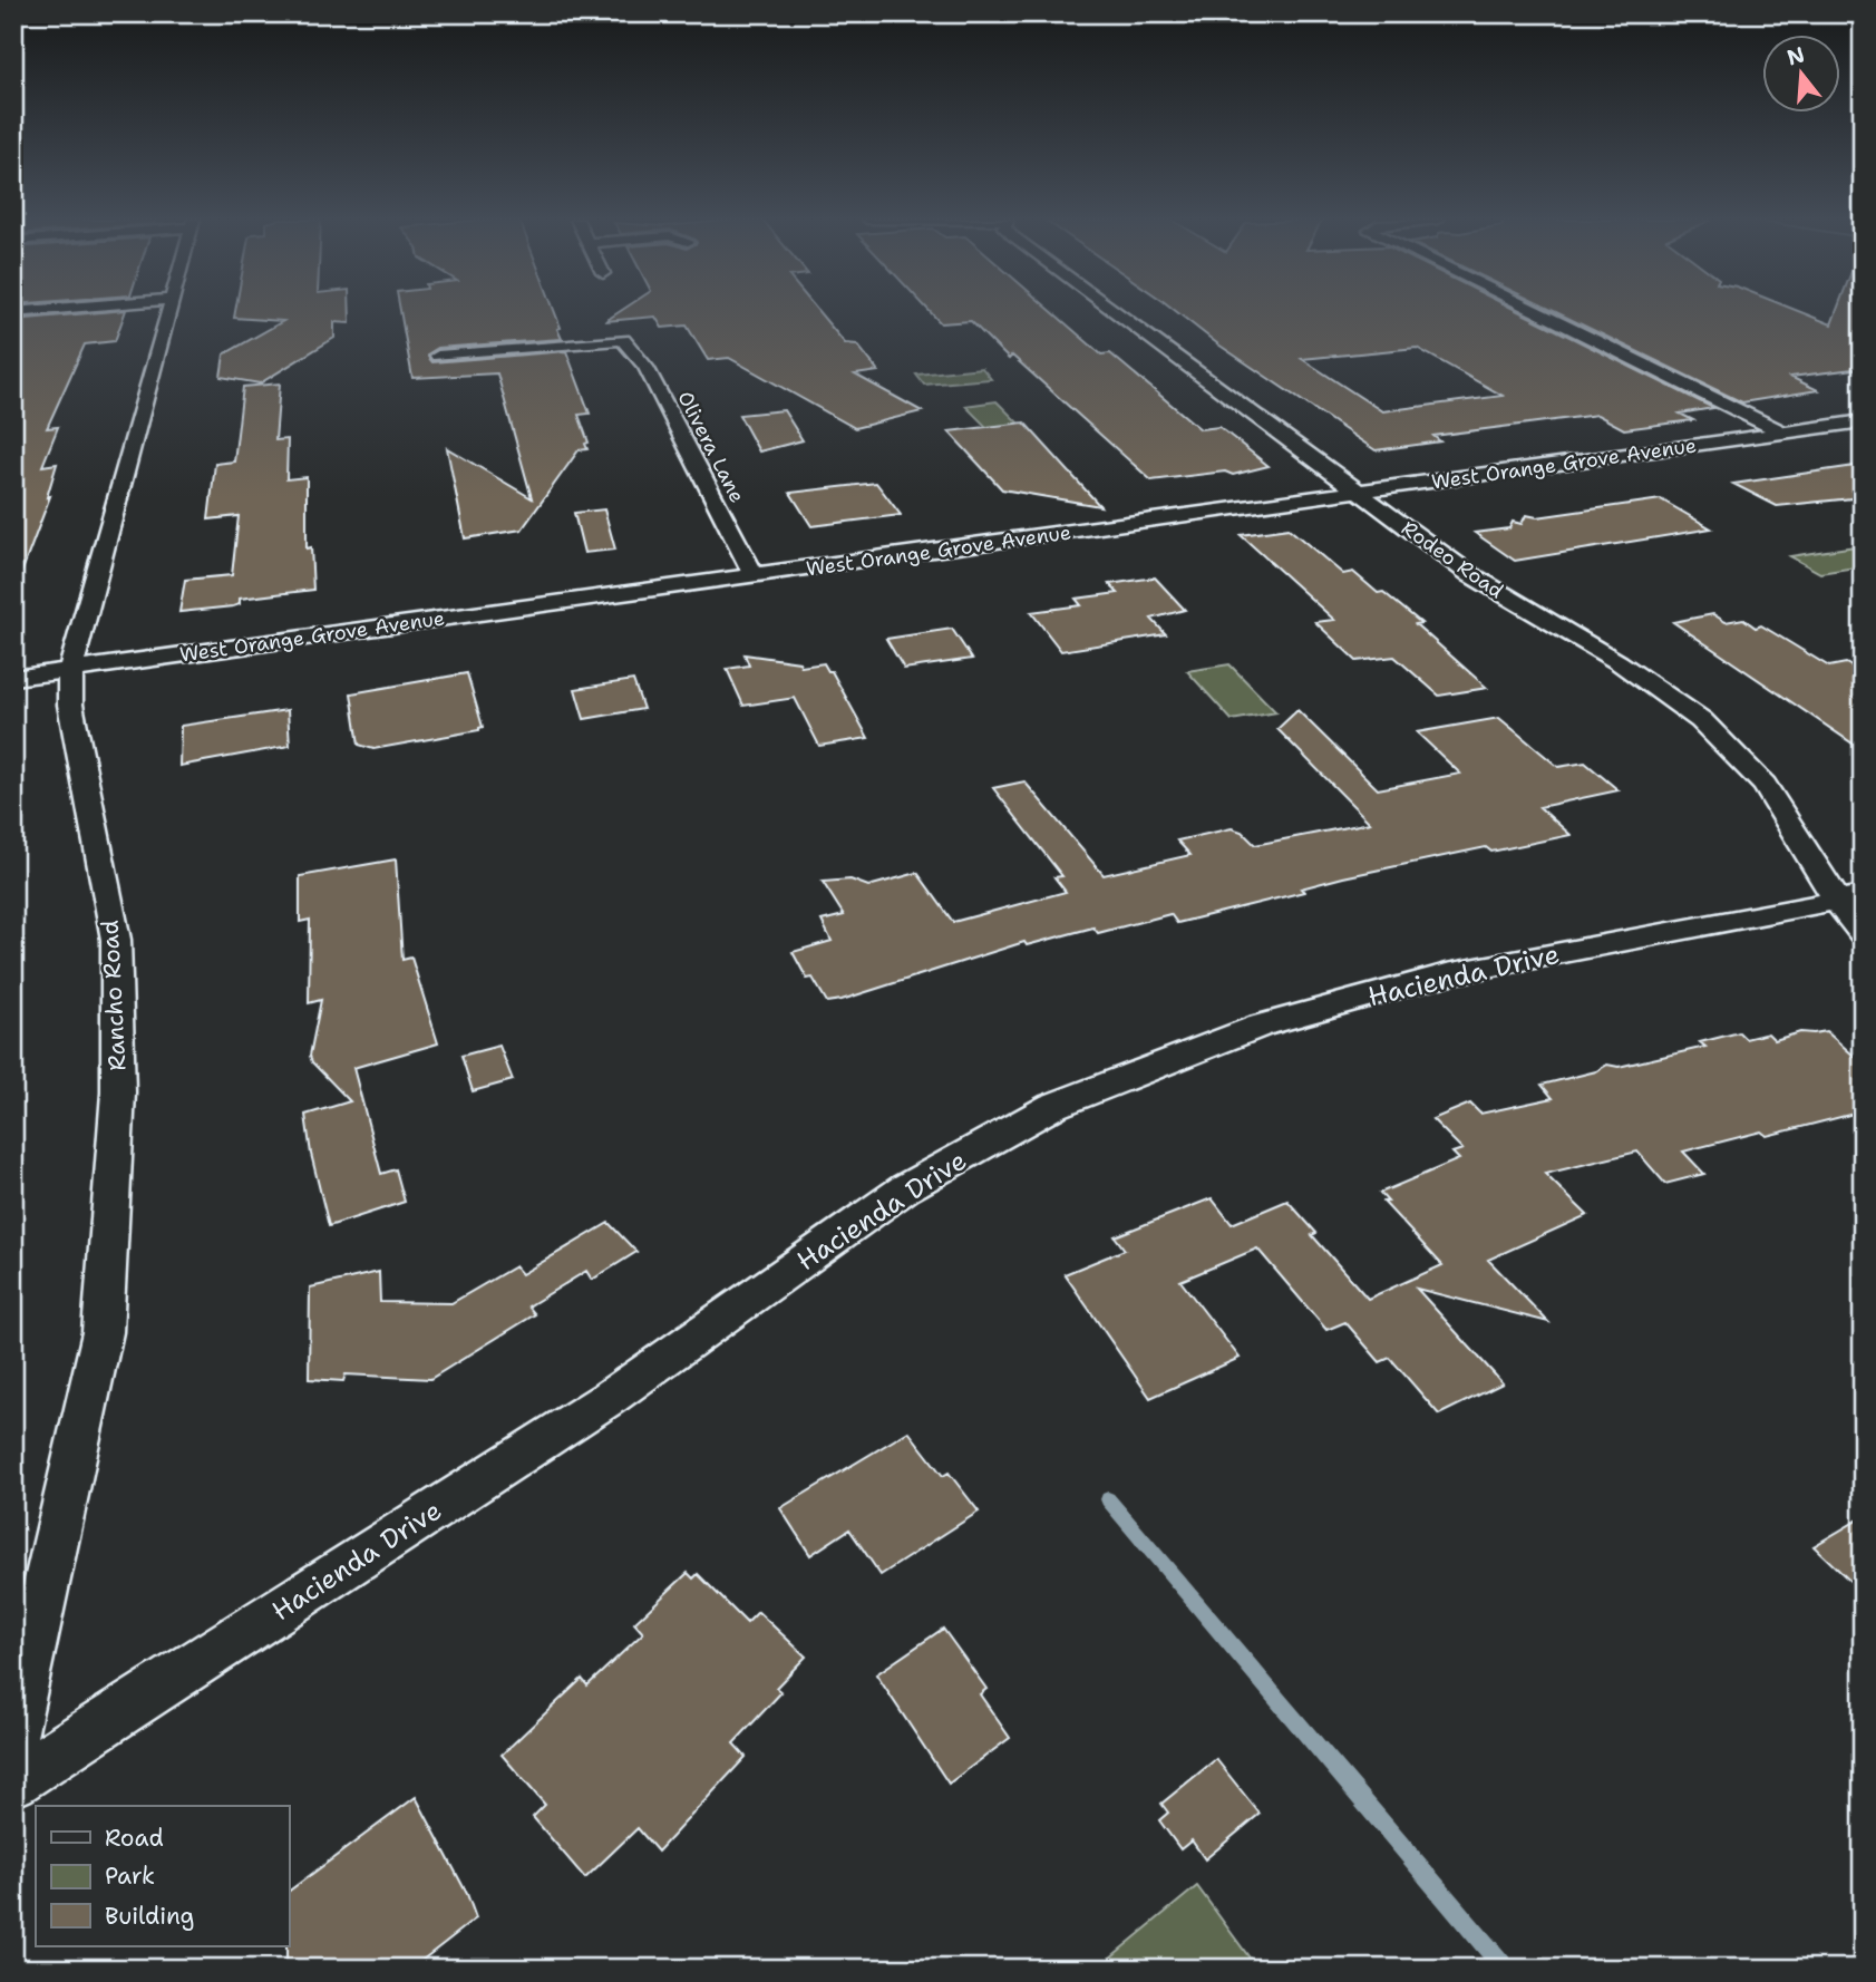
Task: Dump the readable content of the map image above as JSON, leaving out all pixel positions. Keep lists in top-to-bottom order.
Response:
{
  "streets": {
    "street": [
      "Olivera Lane",
      "West Orange Grove Avenue",
      "Rodeo Road",
      "Hacienda Drive",
      "Rancho Road"
    ]
  },
  "crossings": [
    ["Olivera Lane", "West Orange Grove Avenue"],
    ["West Orange Grove Avenue", "Rodeo Road"],
    ["West Orange Grove Avenue", "Rancho Road"],
    ["Rodeo Road", "Hacienda Drive"]
  ],
  "legend": ["Road", "Park", "Building"],
  "north": "top"
}
